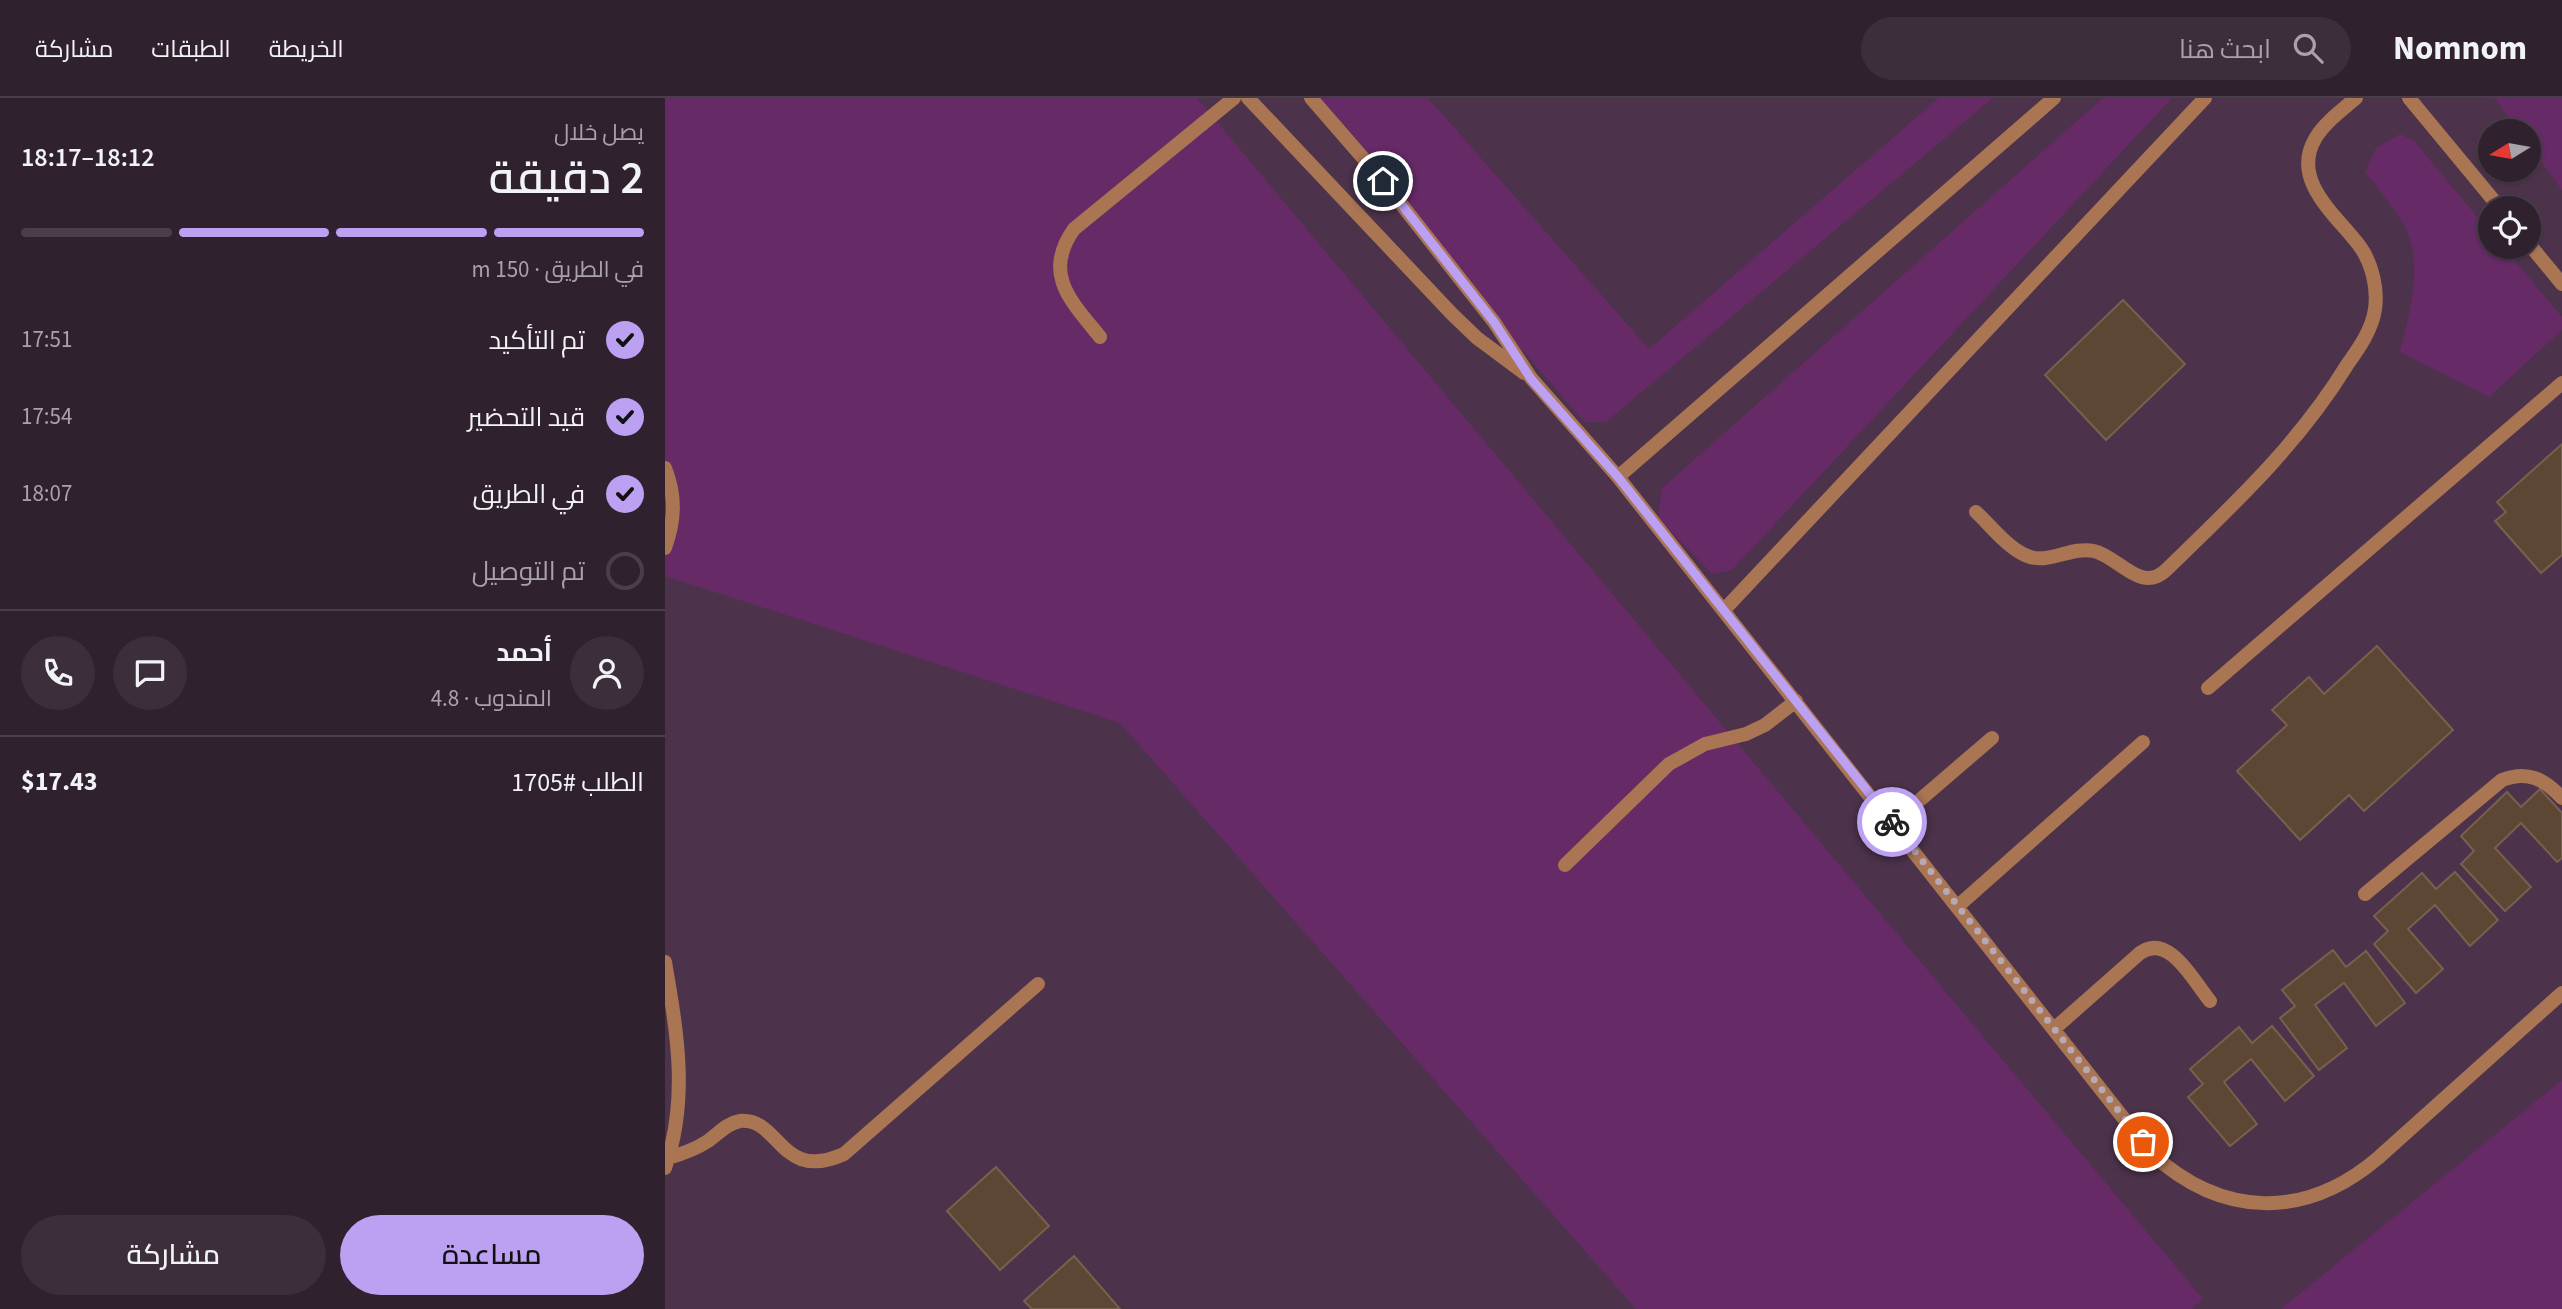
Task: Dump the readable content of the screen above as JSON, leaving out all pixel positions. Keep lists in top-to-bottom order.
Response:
{
  "north": "left",
  "page": {
    "header": "Nomnom",
    "search": "ابحث هنا",
    "nav": ["الخريطة", "الطبقات", "مشاركة"],
    "heading": ["2 دقيقة", "يصل خلال", "18:12–18:17"],
    "panel": [
      "أحمد",
      "المندوب · 4.8",
      "الطلب #1705",
      "$17.43"
    ],
    "bar": "في الطريق · 150 m",
    "list": [
      ["تم التأكيد", "17:51"],
      ["قيد التحضير", "17:54"],
      ["في الطريق", "18:07"],
      "تم التوصيل"
    ],
    "buttons": ["مساعدة", "مشاركة"]
  }
}
